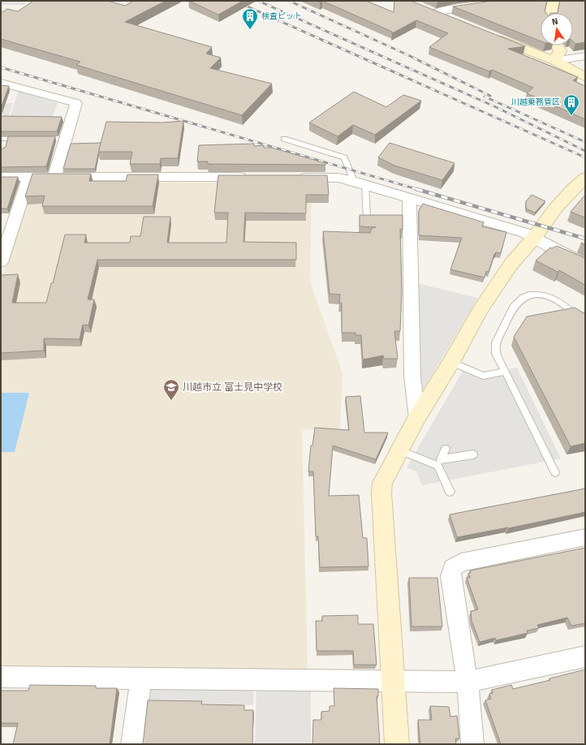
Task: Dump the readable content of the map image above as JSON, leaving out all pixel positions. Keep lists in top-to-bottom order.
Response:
{
  "places": {
    "building": ["検査ピット", "川越乗務管区"],
    "school or university": ["川越市立 富士見中学校"]
  },
  "north": "top"
}
